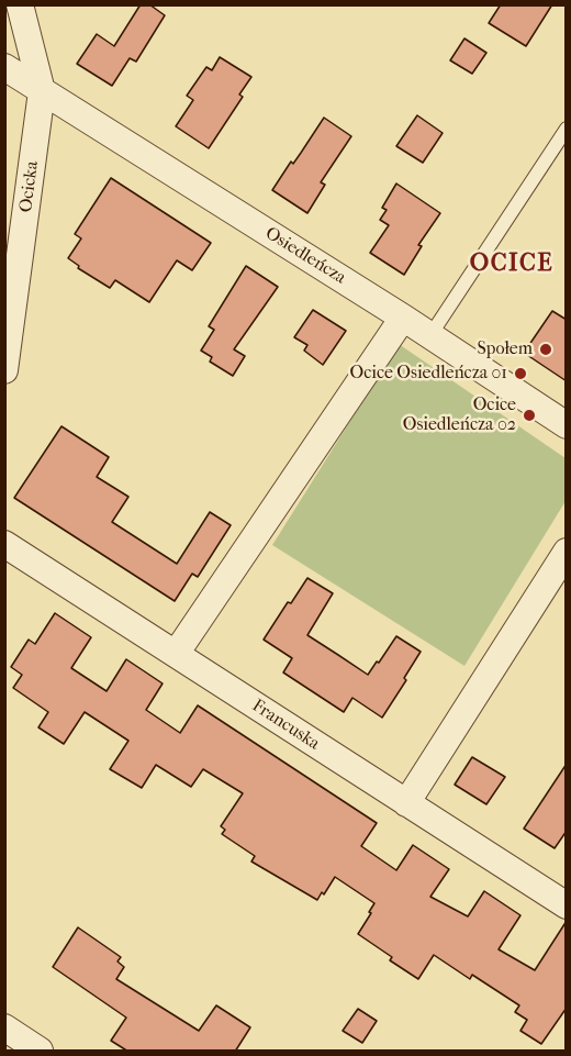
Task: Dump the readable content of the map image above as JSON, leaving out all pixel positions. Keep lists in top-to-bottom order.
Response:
{
  "streets": {
    "street": ["Ocicka", "Osiedleńcza", "Francuska"]
  },
  "crossings": [
    ["Ocicka", "Osiedleńcza"]
  ],
  "districts": ["OCICE"],
  "places": ["Społem", "Ocice Osiedleńcza 01", "Ocice Osiedleńcza 02"]
}
